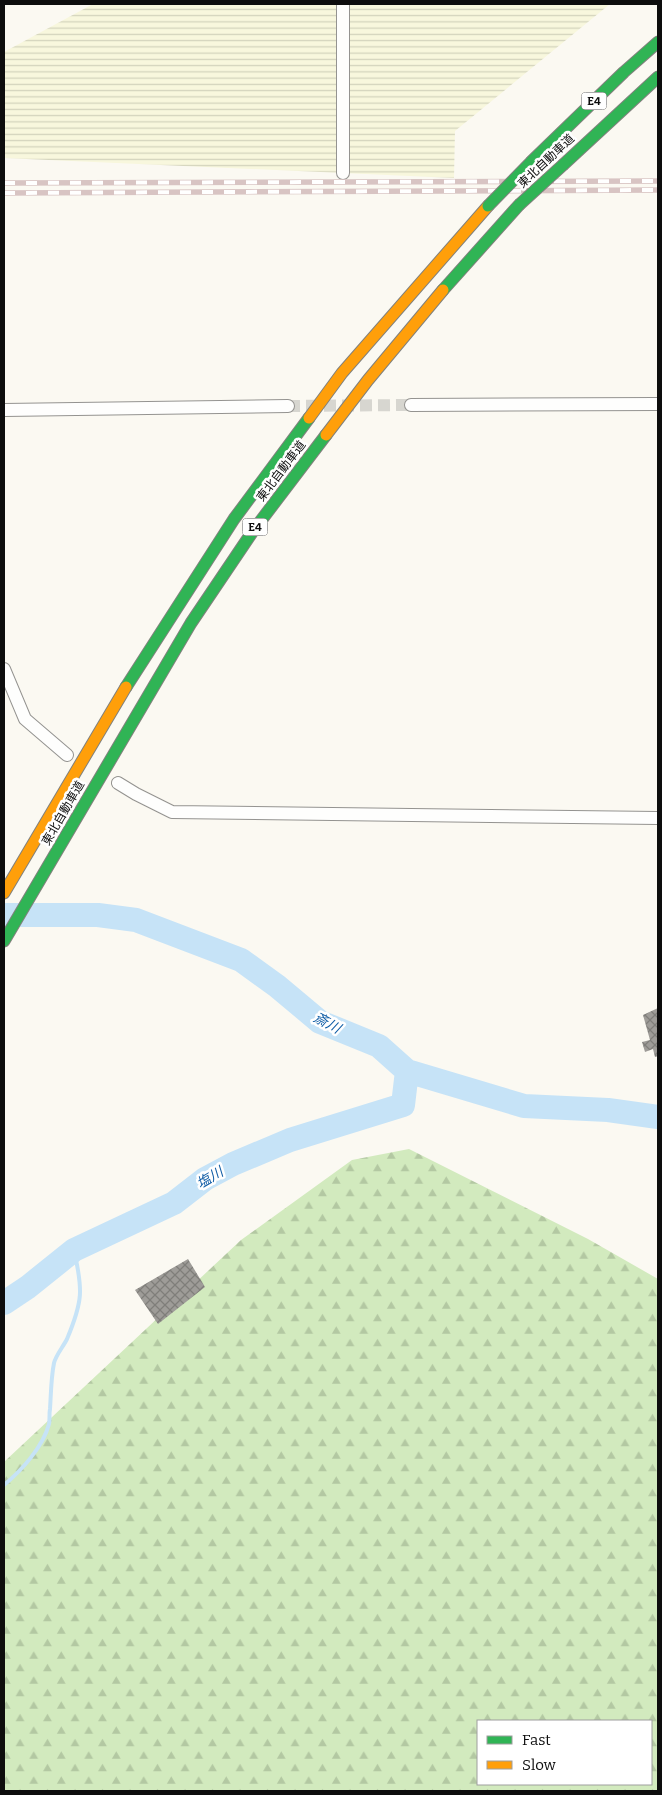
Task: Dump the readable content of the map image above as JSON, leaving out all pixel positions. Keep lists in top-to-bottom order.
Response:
{
  "streets": {
    "highway": ["E4", "東北自動車道"]
  },
  "water": ["斎川", "塩川"],
  "legend": ["Fast", "Slow"]
}
